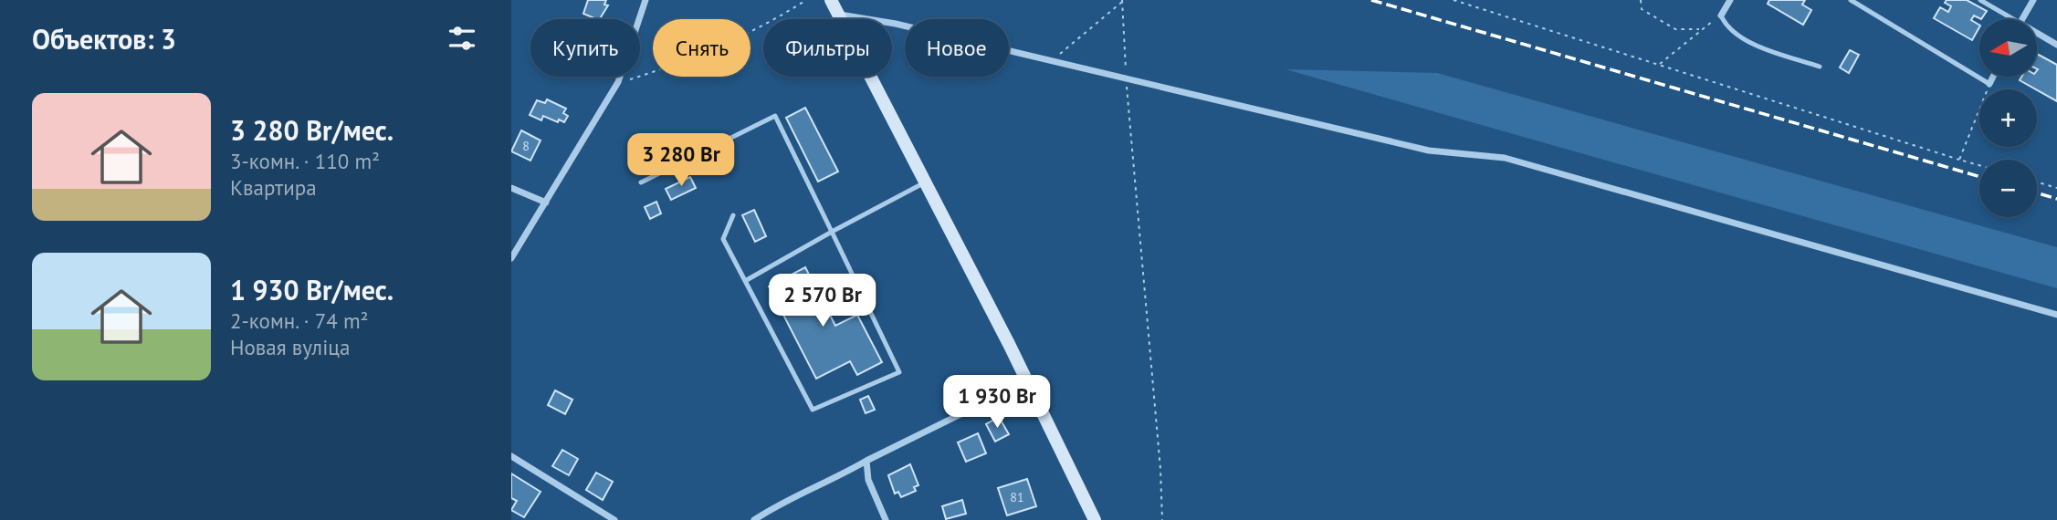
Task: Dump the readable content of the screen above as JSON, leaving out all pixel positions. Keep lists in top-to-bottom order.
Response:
{
  "house_numbers": ["8", "81"],
  "north": "left",
  "page": {
    "heading": "Объектов: 3",
    "map_buttons": ["+", "−"],
    "chip": [
      "Купить",
      "Снять",
      "Фильтры",
      "Новое"
    ],
    "list": [
      {
        "name": "3 280 Br/мес.",
        "note": "3-комн. · 110 m² · Квартира"
      },
      {
        "name": "1 930 Br/мес.",
        "note": "2-комн. · 74 m² · Новая вуліца"
      }
    ],
    "price": ["3 280 Br", "2 570 Br", "1 930 Br"]
  }
}
